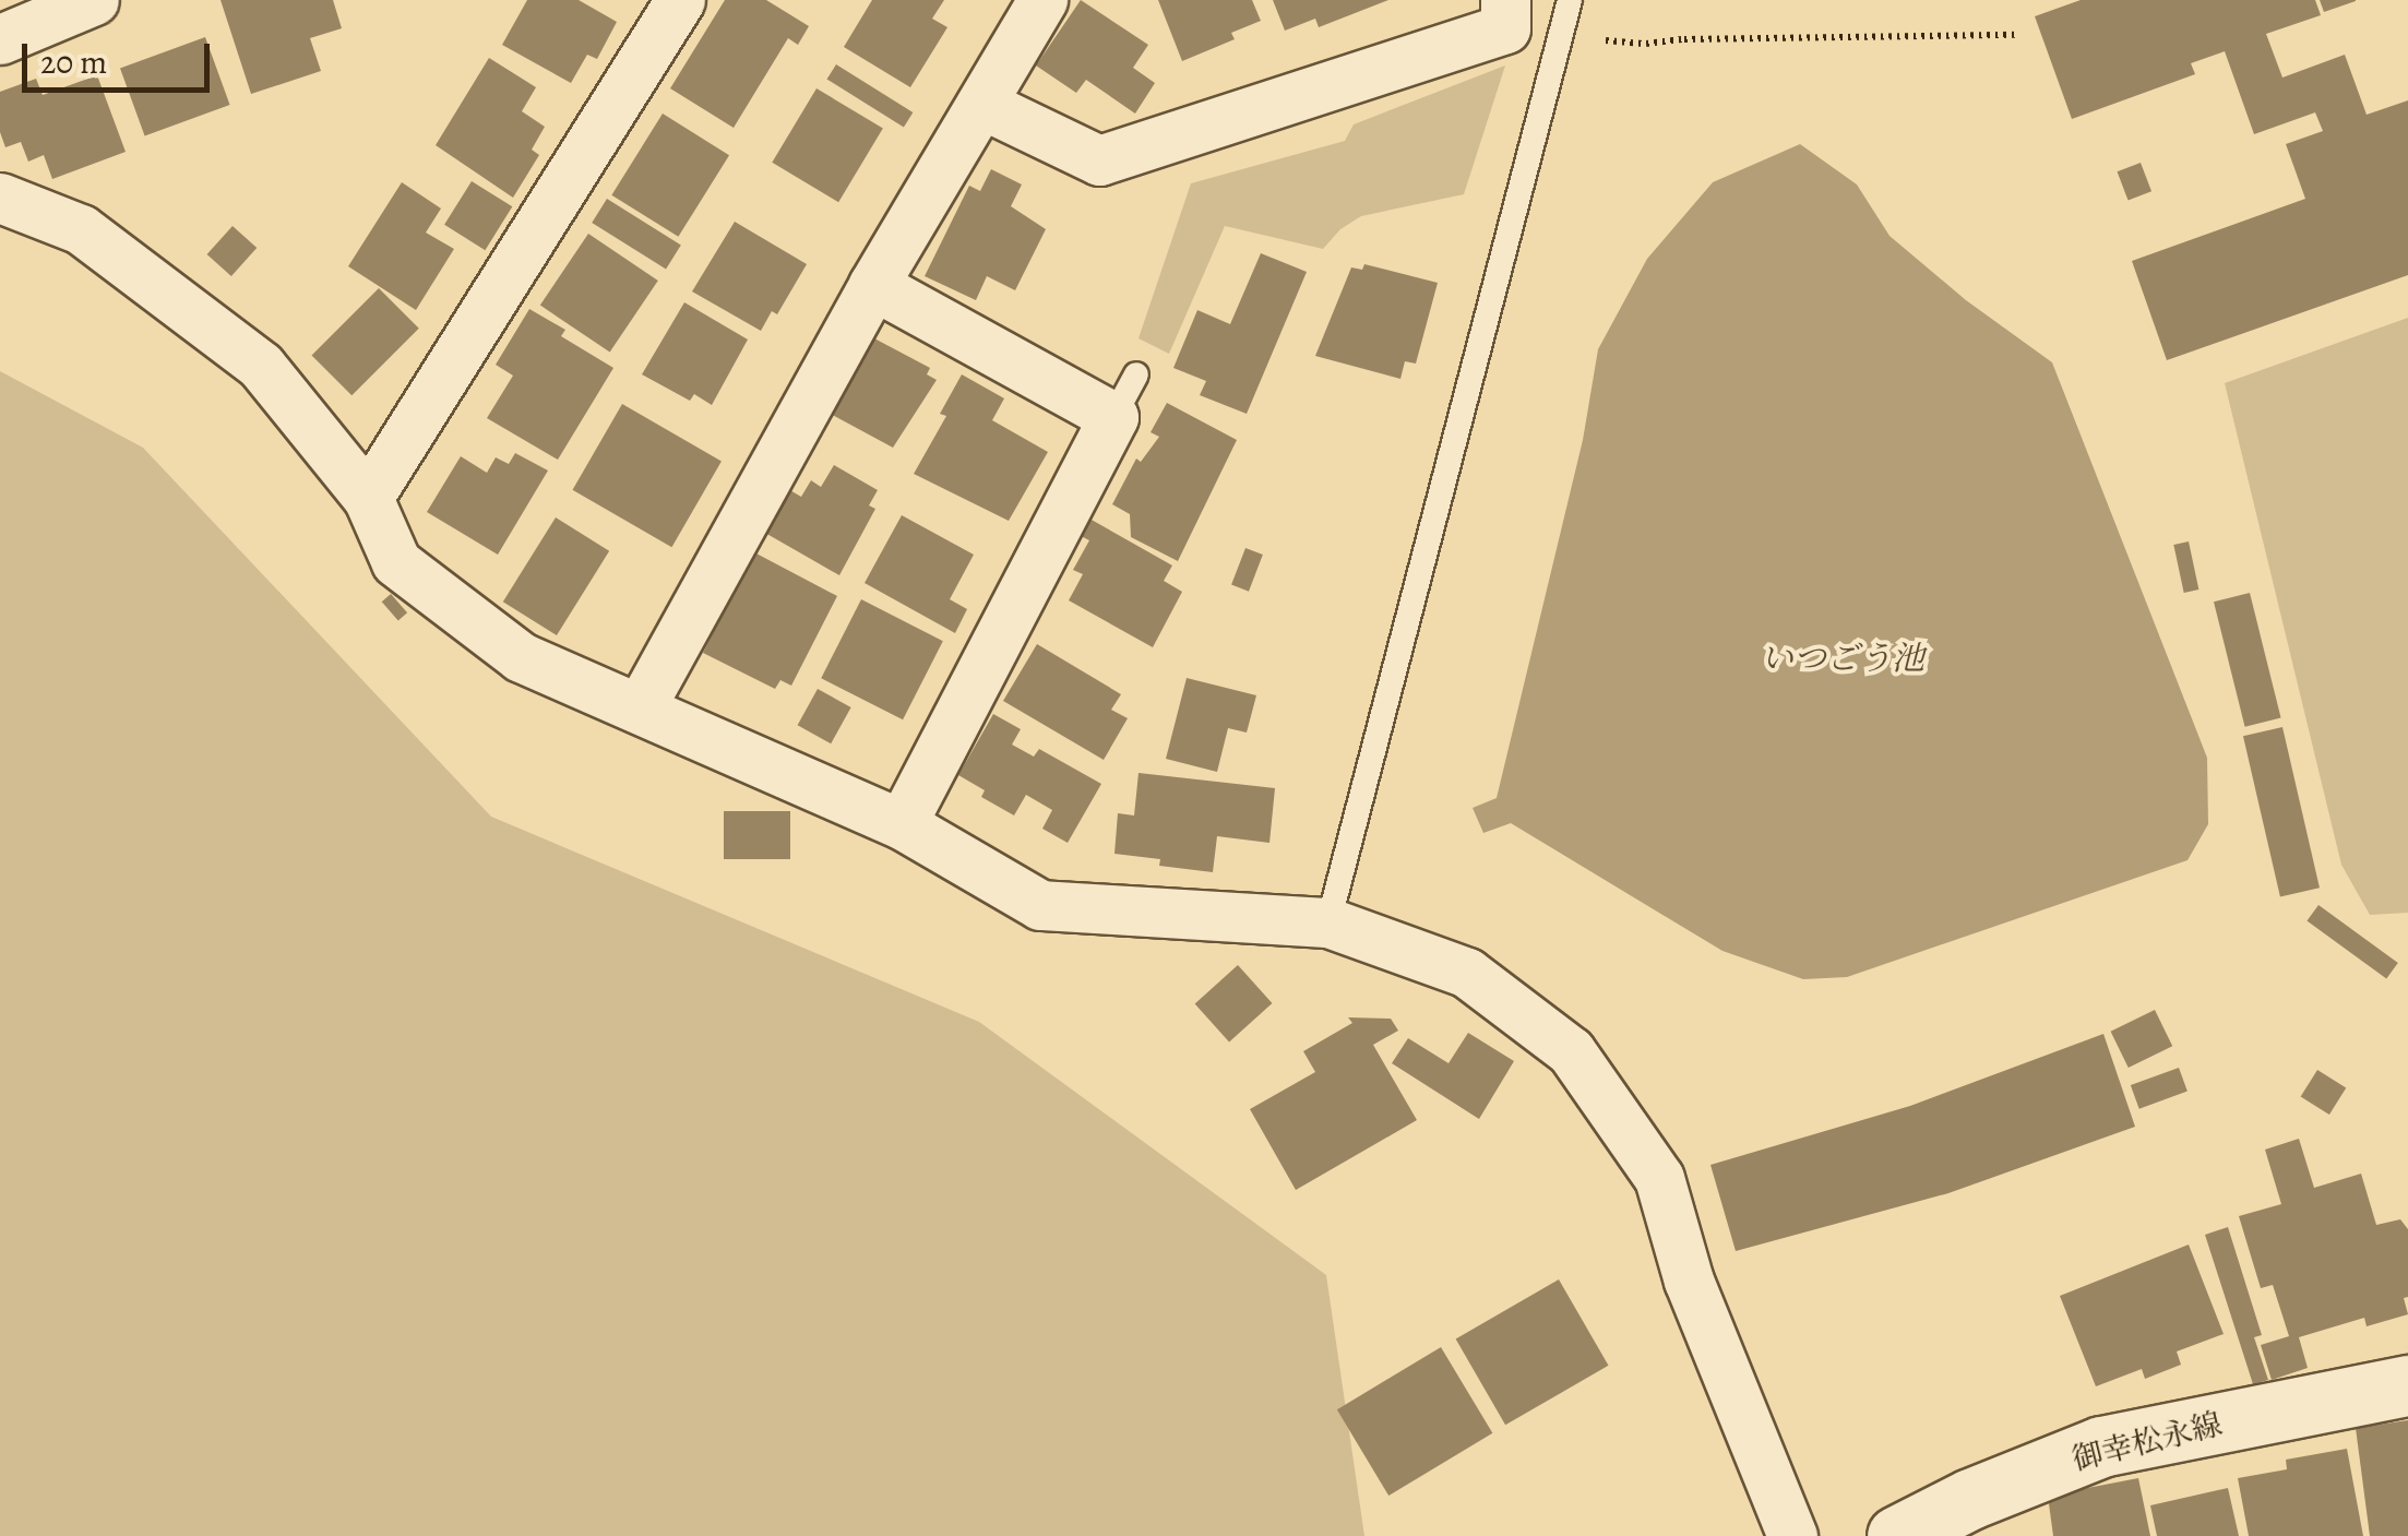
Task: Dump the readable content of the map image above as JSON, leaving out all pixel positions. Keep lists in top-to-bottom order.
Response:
{
  "streets": {
    "main road": ["御幸松永線"]
  },
  "water": ["いつごう池"],
  "scale_bar": "20 m"
}
